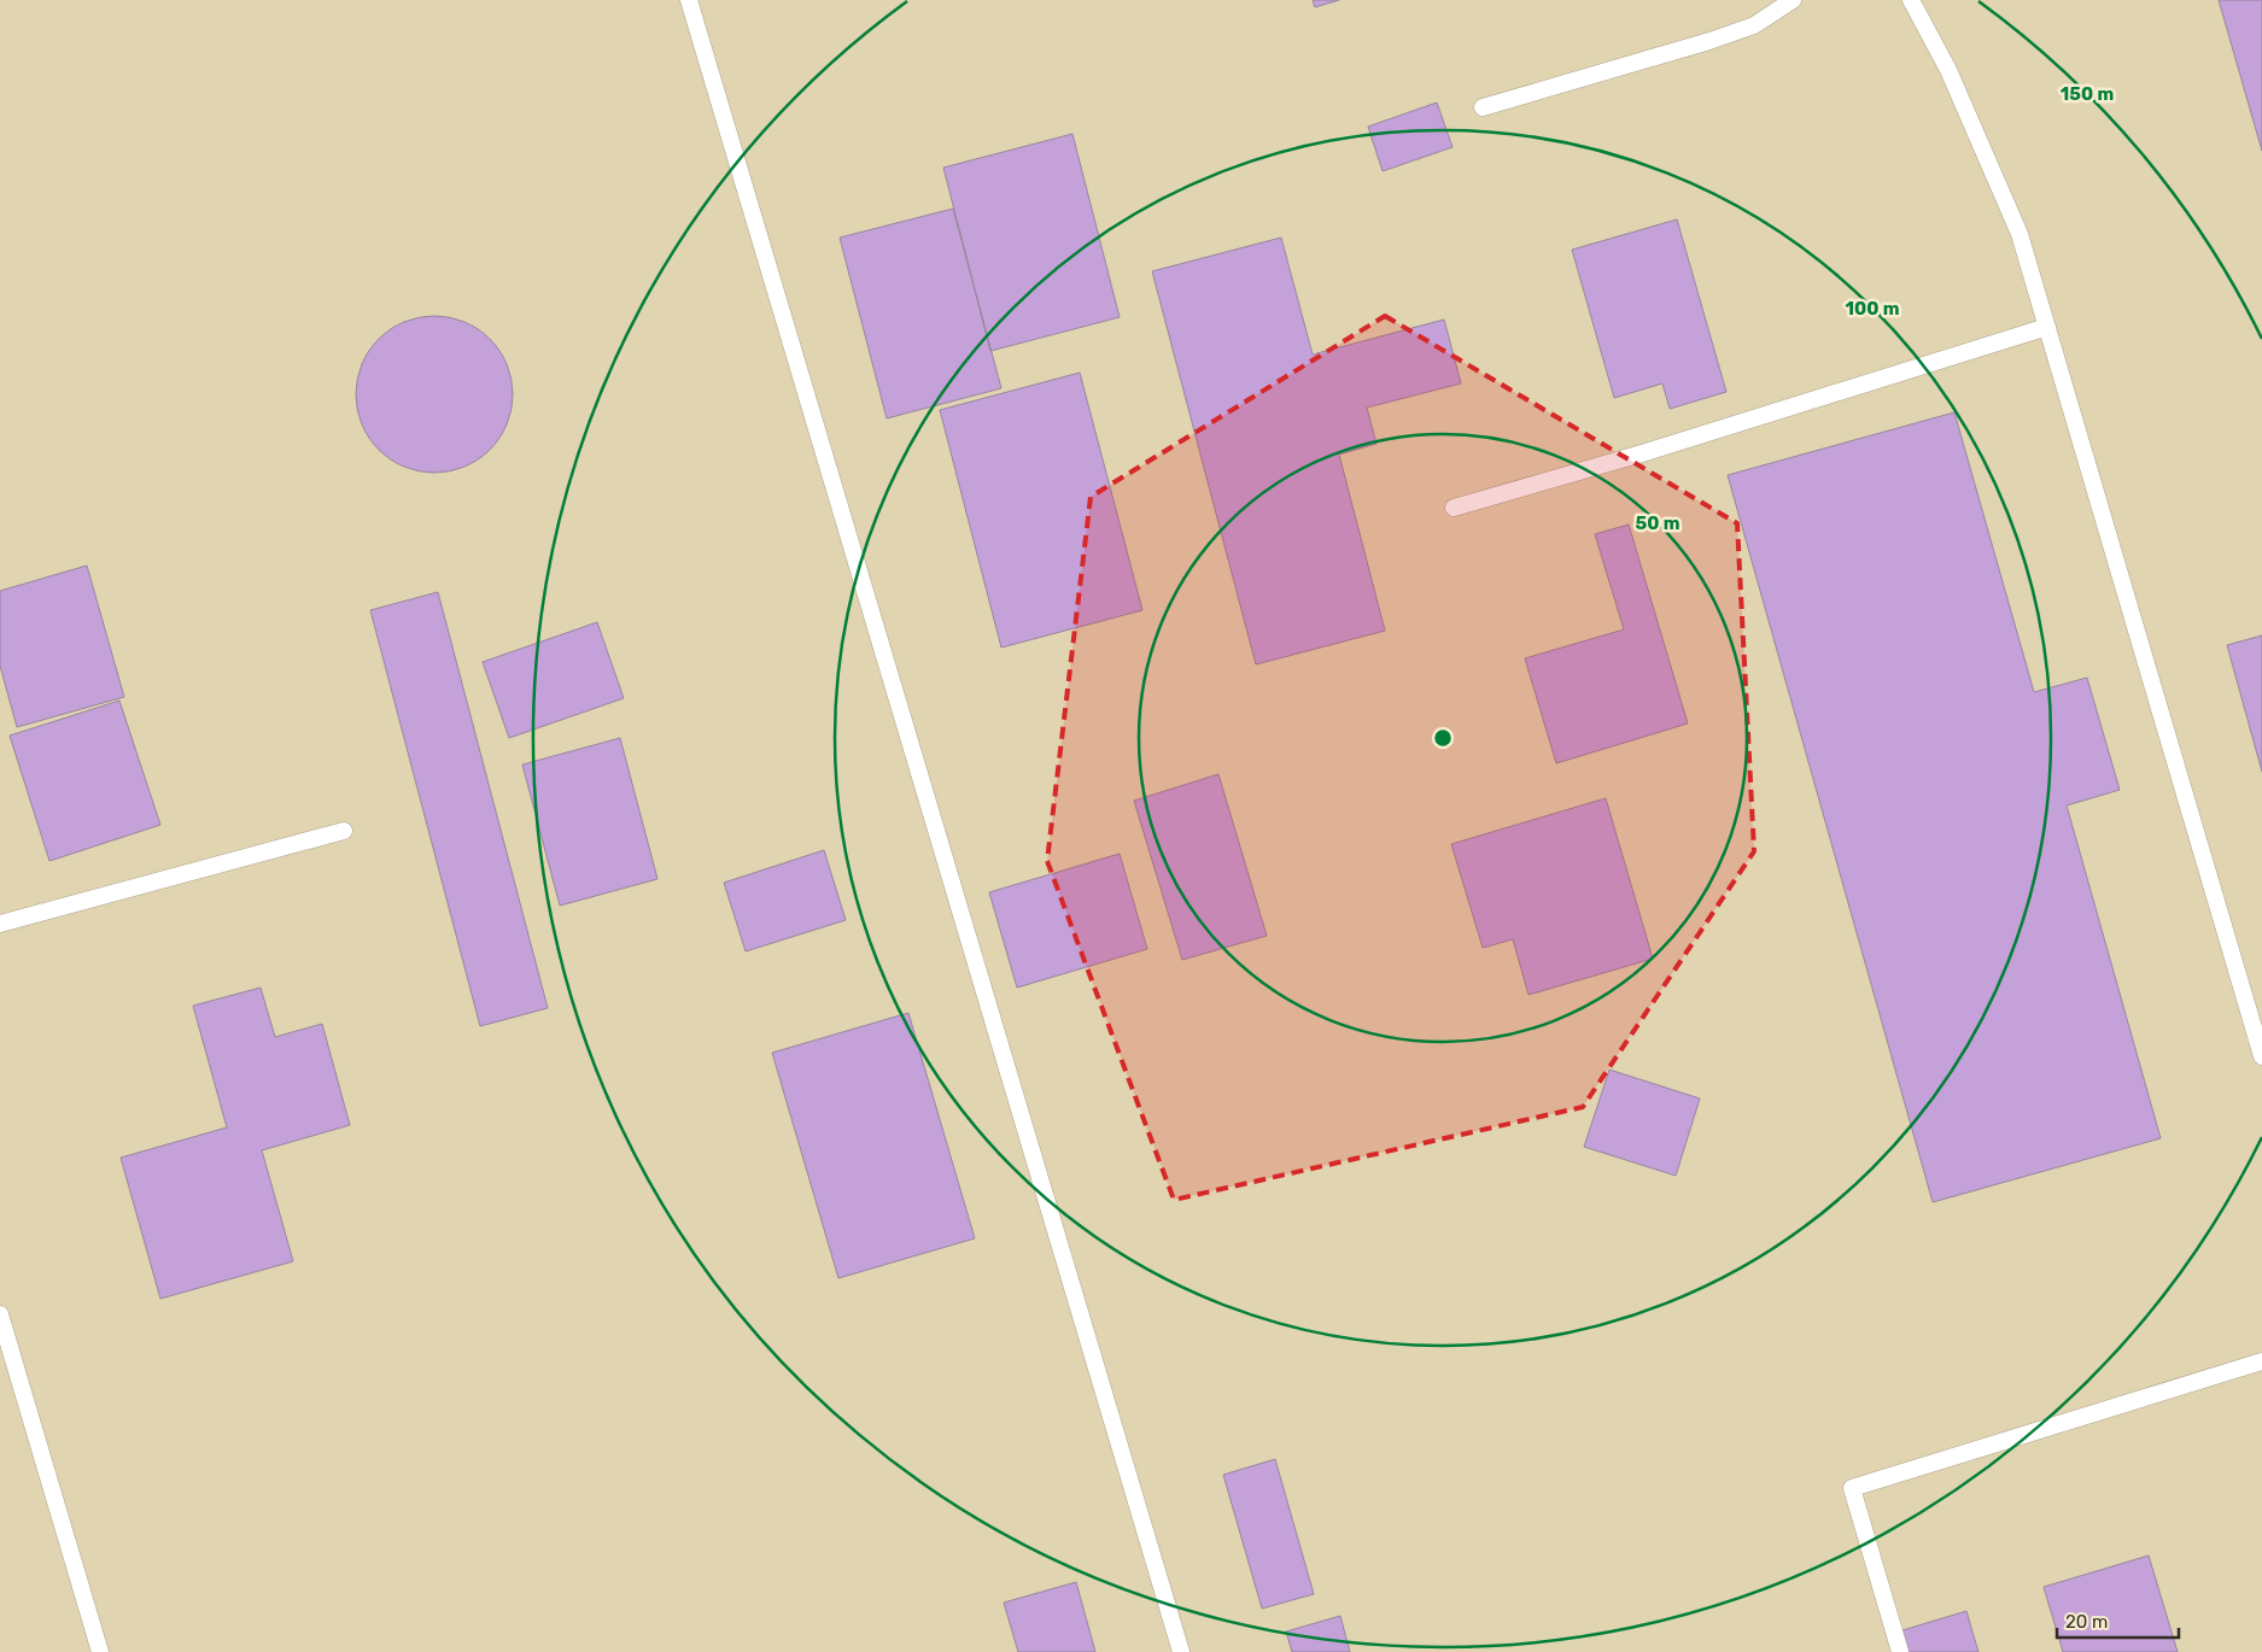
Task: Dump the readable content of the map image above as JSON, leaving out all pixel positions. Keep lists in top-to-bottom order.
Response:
{
  "scale_bar": "20 m",
  "rings": ["150 m", "100 m", "50 m"]
}
